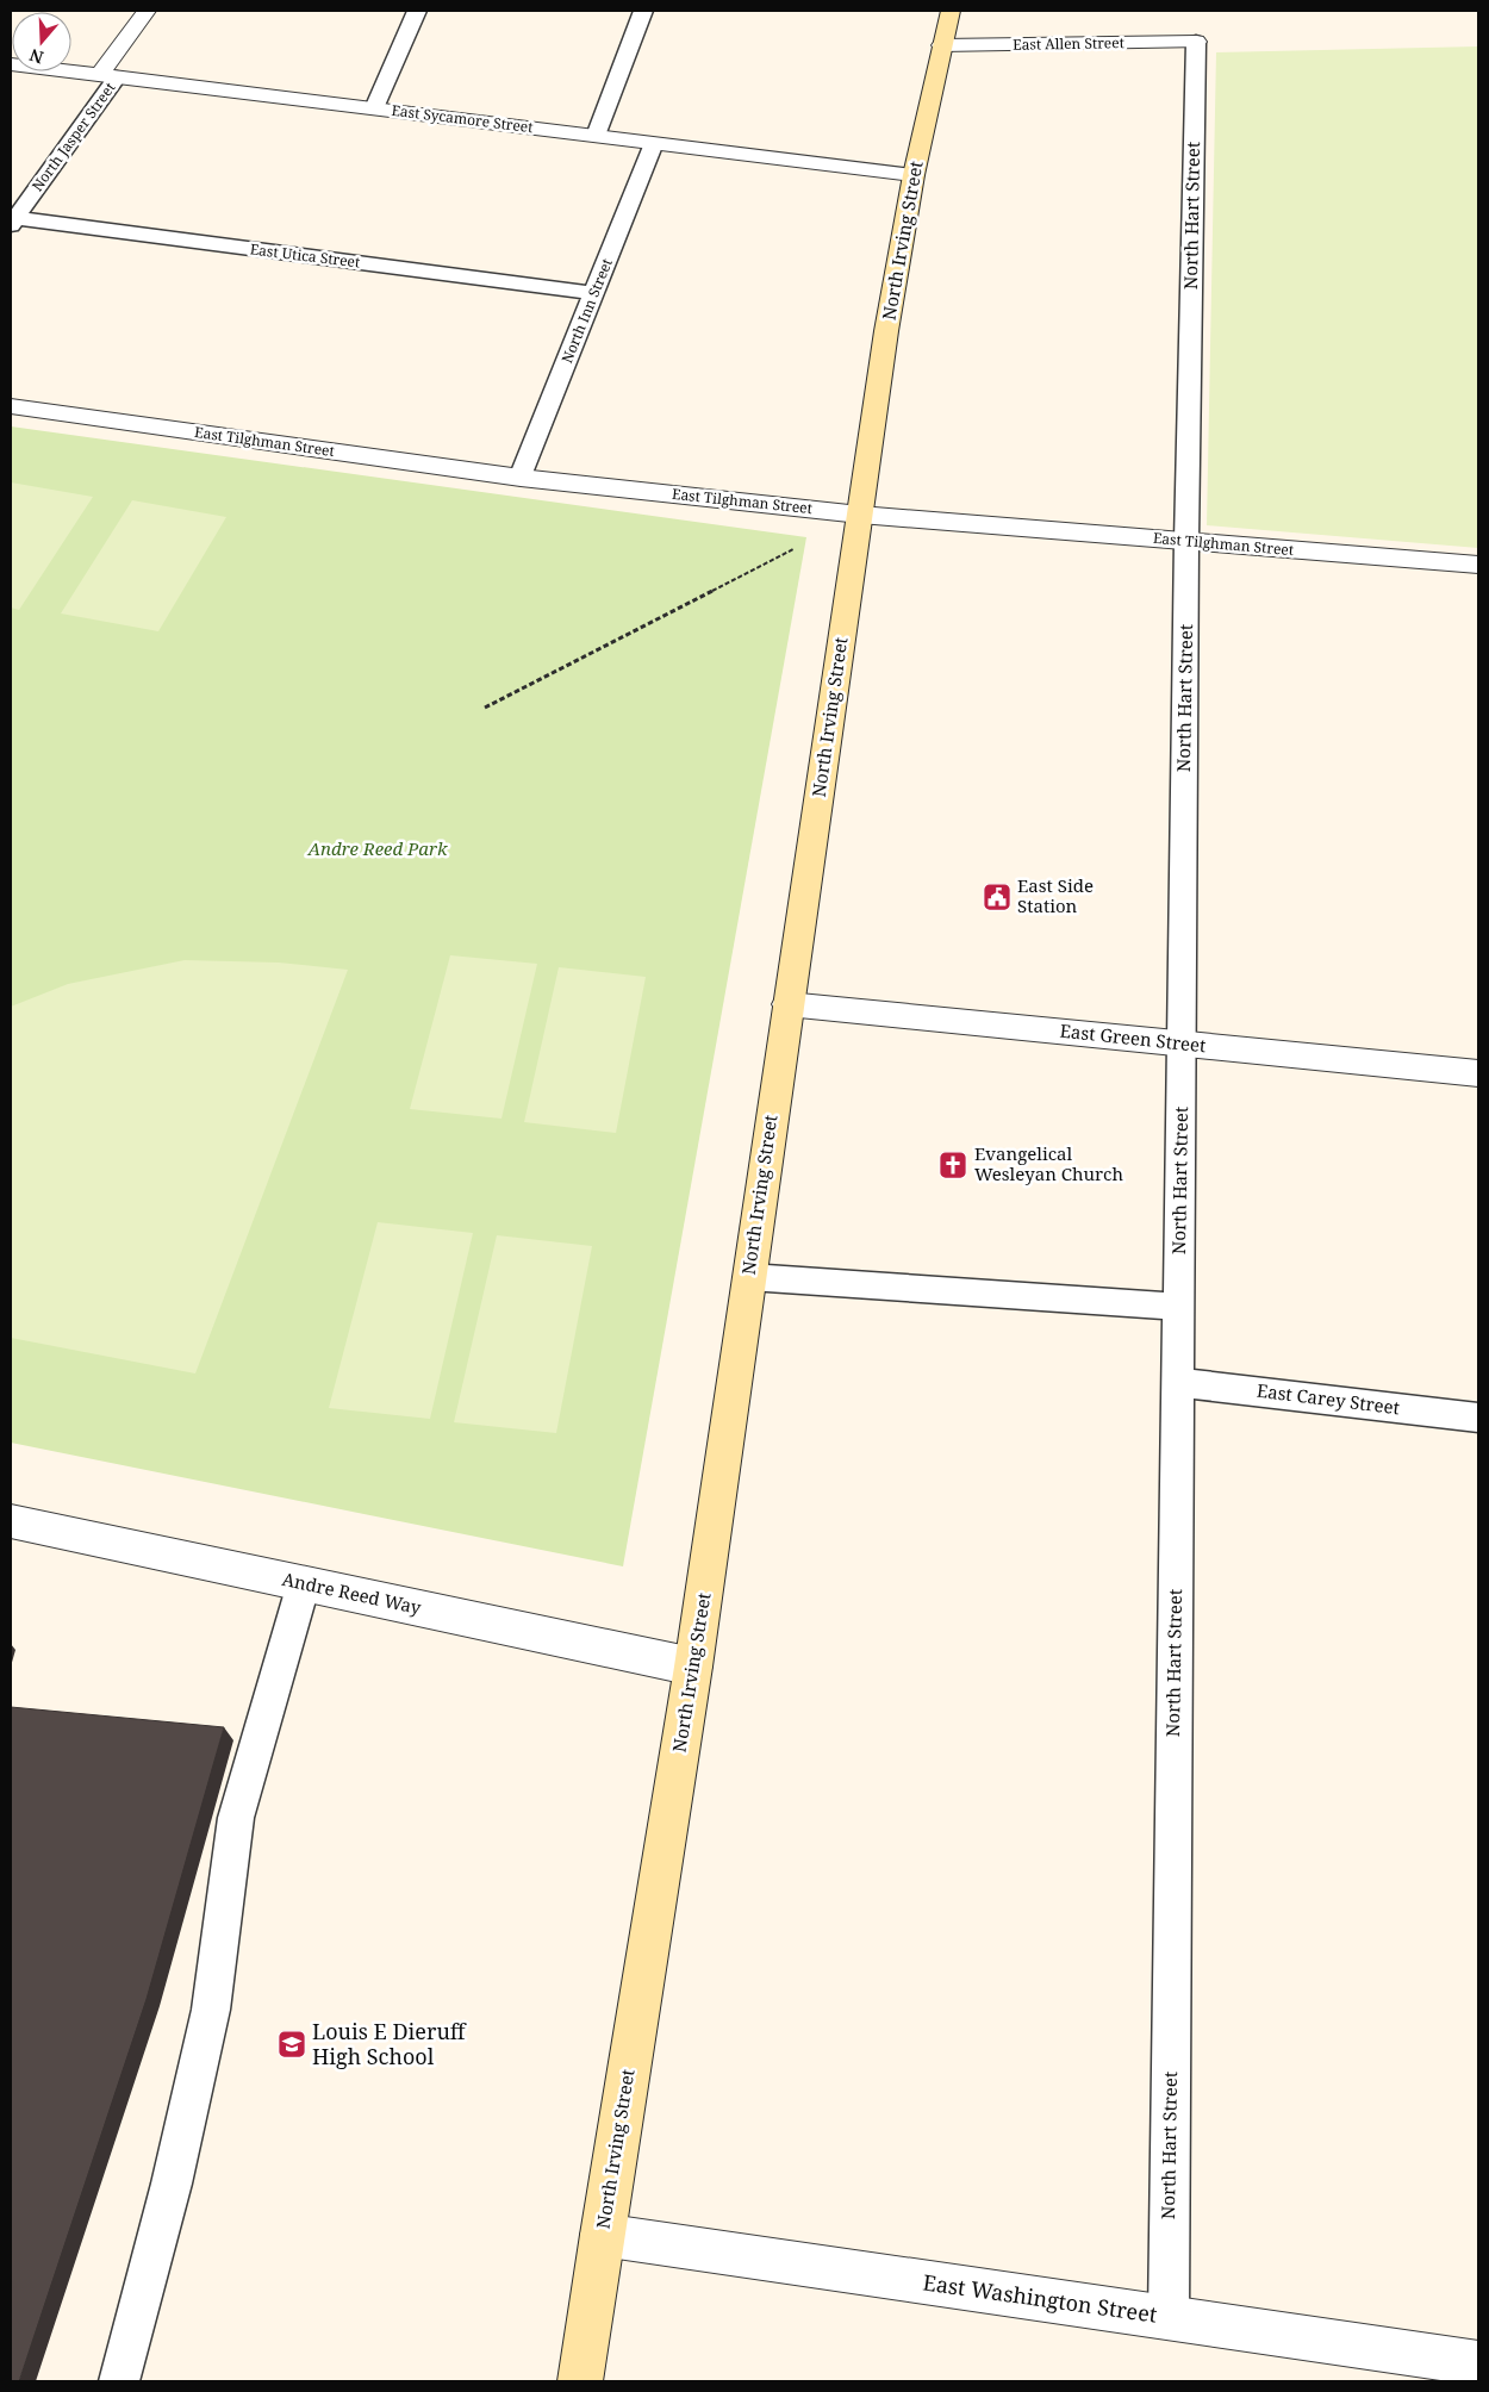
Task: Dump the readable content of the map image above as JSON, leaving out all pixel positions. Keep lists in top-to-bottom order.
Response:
{
  "streets": {
    "main road": ["North Irving Street"],
    "street": [
      "East Allen Street",
      "East Sycamore Street",
      "North Jasper Street",
      "East Tilghman Street",
      "East Green Street",
      "Andre Reed Way",
      "East Washington Street"
    ],
    "lane": [
      "North Hart Street",
      "East Utica Street",
      "North Inn Street",
      "East Carey Street"
    ]
  },
  "crossings": [
    ["East Allen Street", "North Hart Street"],
    ["East Allen Street", "North Irving Street"],
    ["East Sycamore Street", "North Jasper Street"],
    ["East Sycamore Street", "North Irving Street"],
    ["East Sycamore Street", "North Inn Street"],
    ["North Jasper Street", "East Utica Street"],
    ["North Hart Street", "East Tilghman Street"],
    ["North Hart Street", "East Green Street"],
    ["North Hart Street", "East Carey Street"],
    ["North Hart Street", "East Washington Street"],
    ["North Irving Street", "East Tilghman Street"],
    ["North Irving Street", "East Green Street"],
    ["North Irving Street", "Andre Reed Way"],
    ["North Irving Street", "East Washington Street"],
    ["East Utica Street", "North Inn Street"],
    ["North Inn Street", "East Tilghman Street"]
  ],
  "parks": ["Andre Reed Park"],
  "places": {
    "public building": ["East Side Station"],
    "church": ["Evangelical Wesleyan Church"],
    "school or university": ["Louis E Dieruff High School"]
  },
  "north": "bottom"
}
